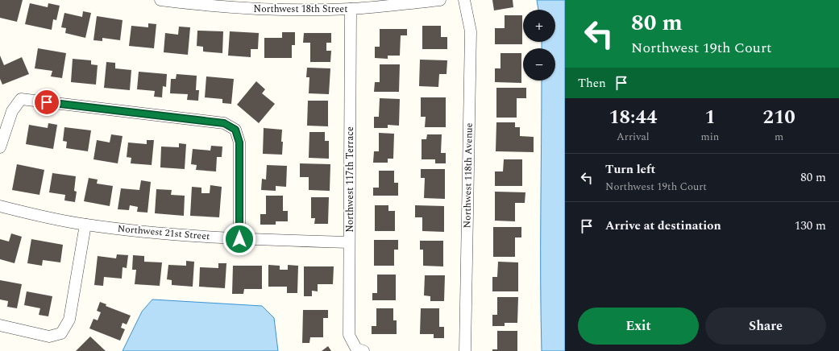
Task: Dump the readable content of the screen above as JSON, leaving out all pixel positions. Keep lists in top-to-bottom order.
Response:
{
  "streets": {
    "street": [
      "Northwest 18th Street",
      "Northwest 118th Avenue",
      "Northwest 117th Terrace",
      "Northwest 21st Street"
    ]
  },
  "crossings": [
    ["Northwest 18th Street", "Northwest 117th Terrace"],
    ["Northwest 117th Terrace", "Northwest 21st Street"]
  ],
  "page": {
    "turn": ["80 m", "Northwest 19th Court"],
    "map_buttons": ["+", "−"],
    "then": "Then",
    "eta": [
      "18:44",
      "Arrival",
      "1",
      "min",
      "210",
      "m"
    ],
    "list": [
      {
        "name": "Turn left",
        "note": "Northwest 19th Court",
        "value": "80 m"
      },
      {
        "name": "Arrive at destination",
        "value": "130 m"
      }
    ],
    "buttons": ["Exit", "Share"]
  }
}
